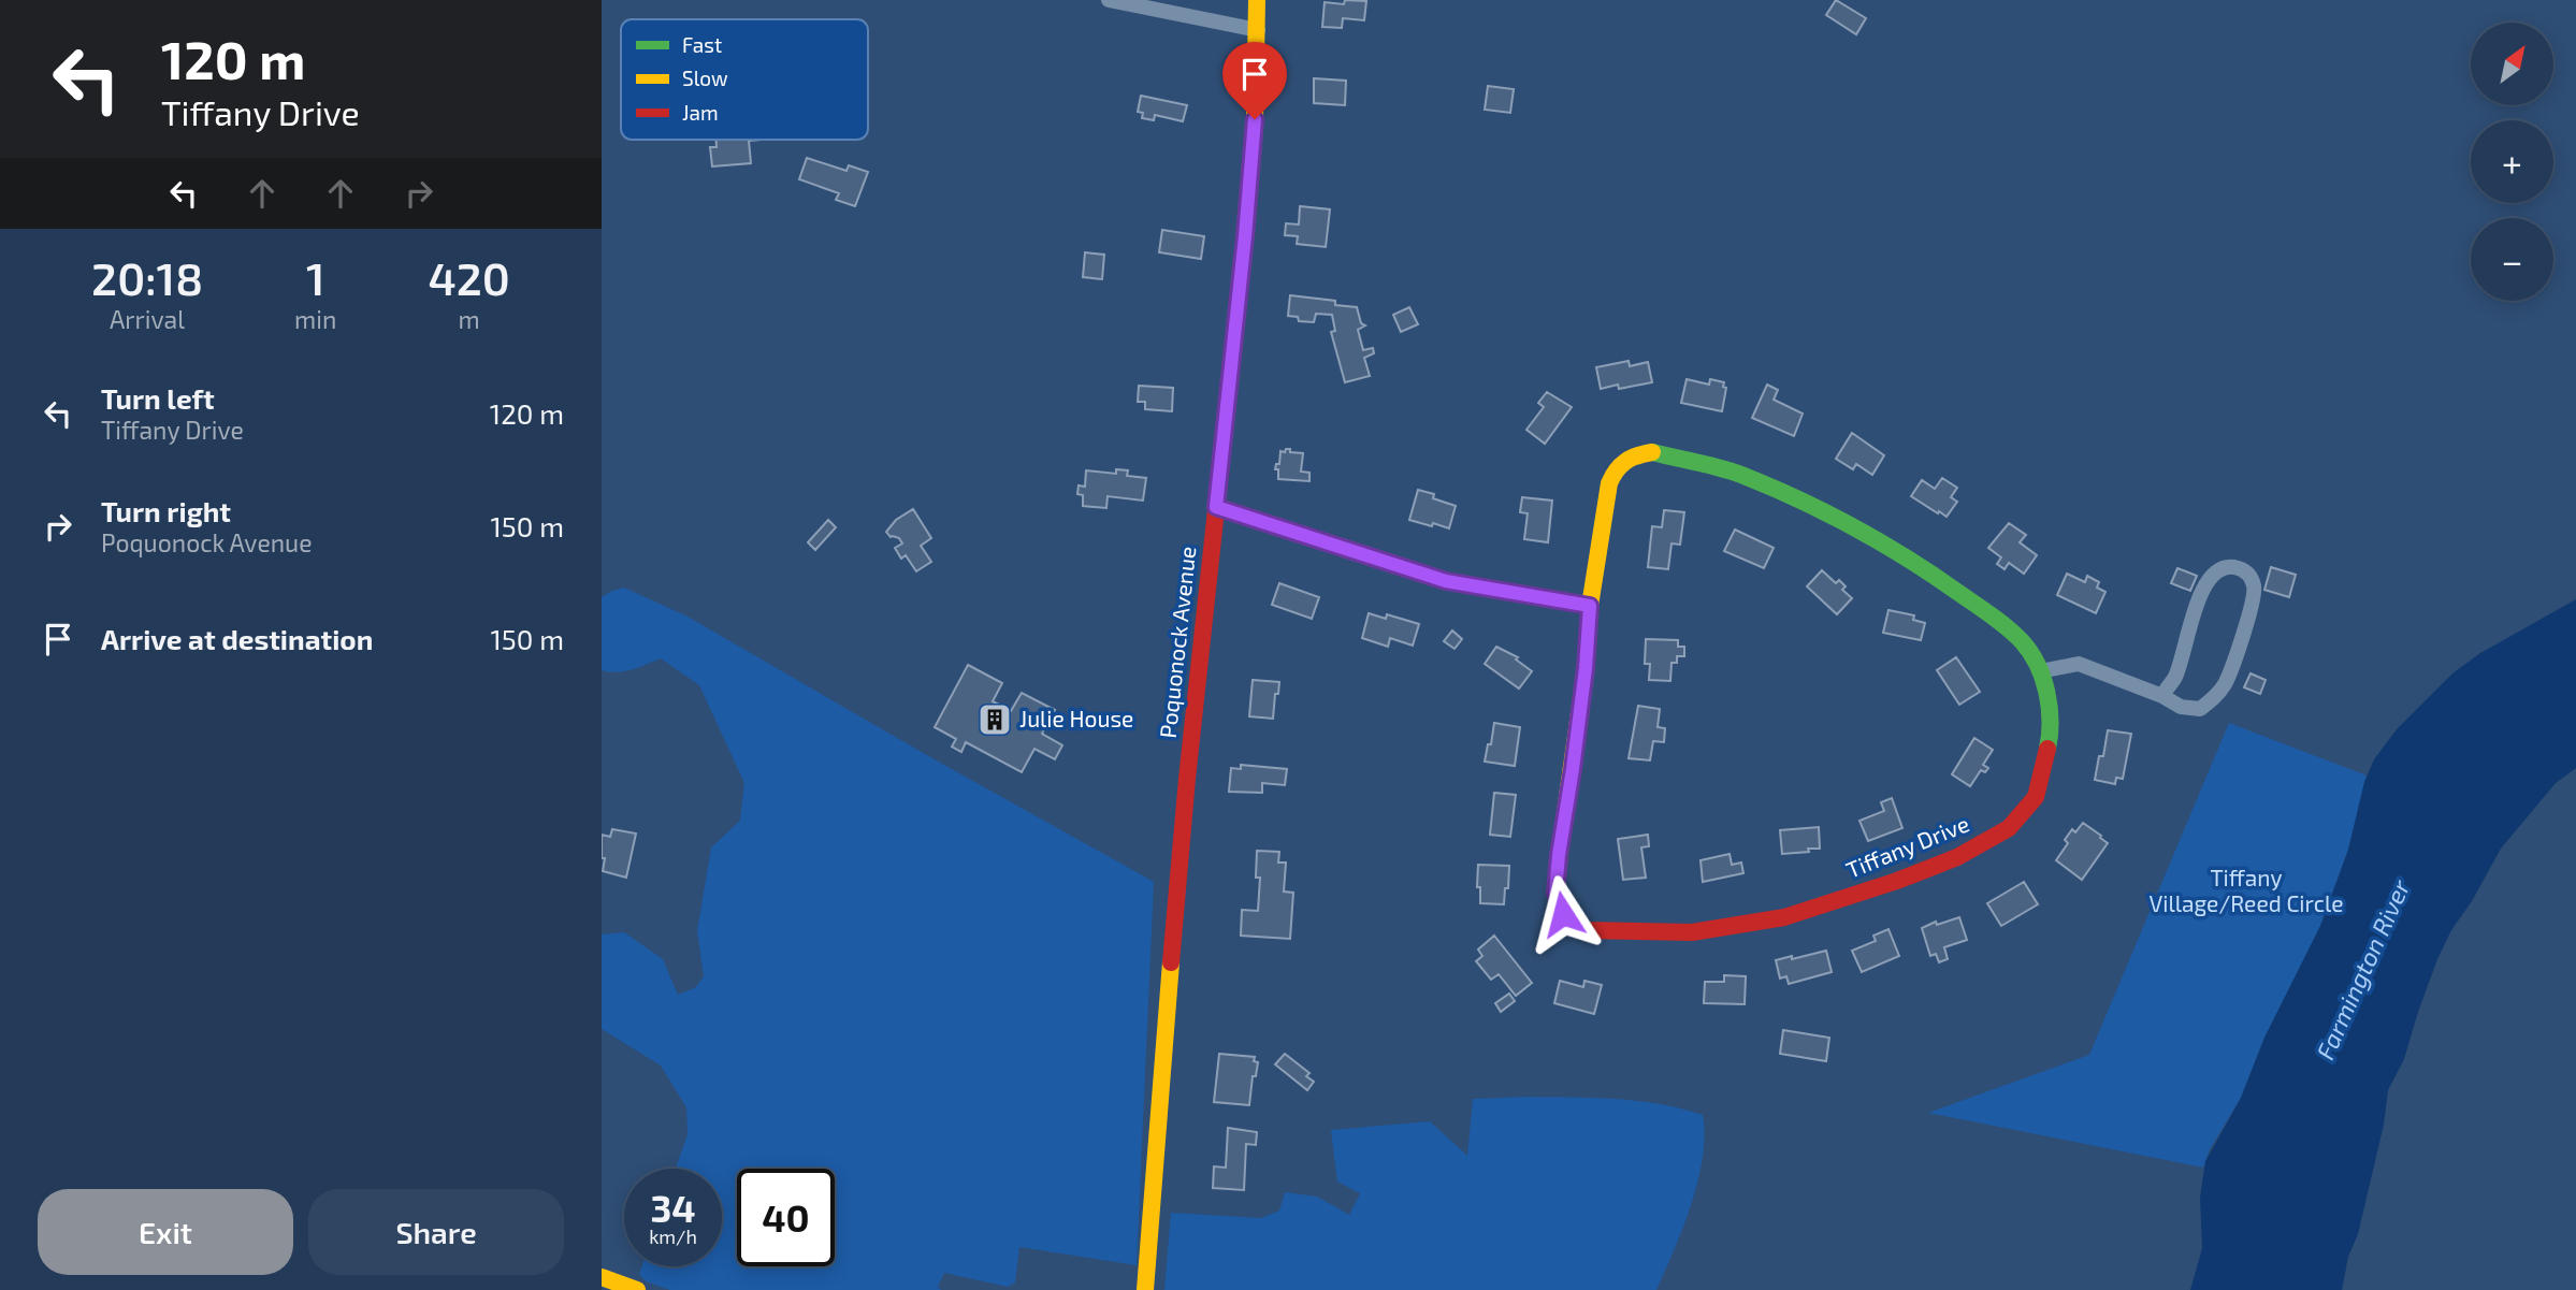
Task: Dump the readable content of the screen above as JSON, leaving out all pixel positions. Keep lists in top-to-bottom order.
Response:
{
  "streets": {
    "street": ["Poquonock Avenue", "Tiffany Drive"]
  },
  "water": ["Farmington River"],
  "parks": ["Tiffany Village/Reed Circle"],
  "places": {
    "building": ["Julie House"]
  },
  "legend": ["Fast", "Slow", "Jam"],
  "north": "top right",
  "page": {
    "turn": ["120 m", "Tiffany Drive"],
    "map_buttons": ["+", "−"],
    "eta": [
      "20:18",
      "Arrival",
      "1",
      "min",
      "420",
      "m"
    ],
    "list": [
      {
        "name": "Turn left",
        "note": "Tiffany Drive",
        "value": "120 m"
      },
      {
        "name": "Turn right",
        "note": "Poquonock Avenue",
        "value": "150 m"
      },
      {
        "name": "Arrive at destination",
        "value": "150 m"
      }
    ],
    "speed": "34 km/h",
    "limit": "40",
    "buttons": ["Exit", "Share"]
  }
}
